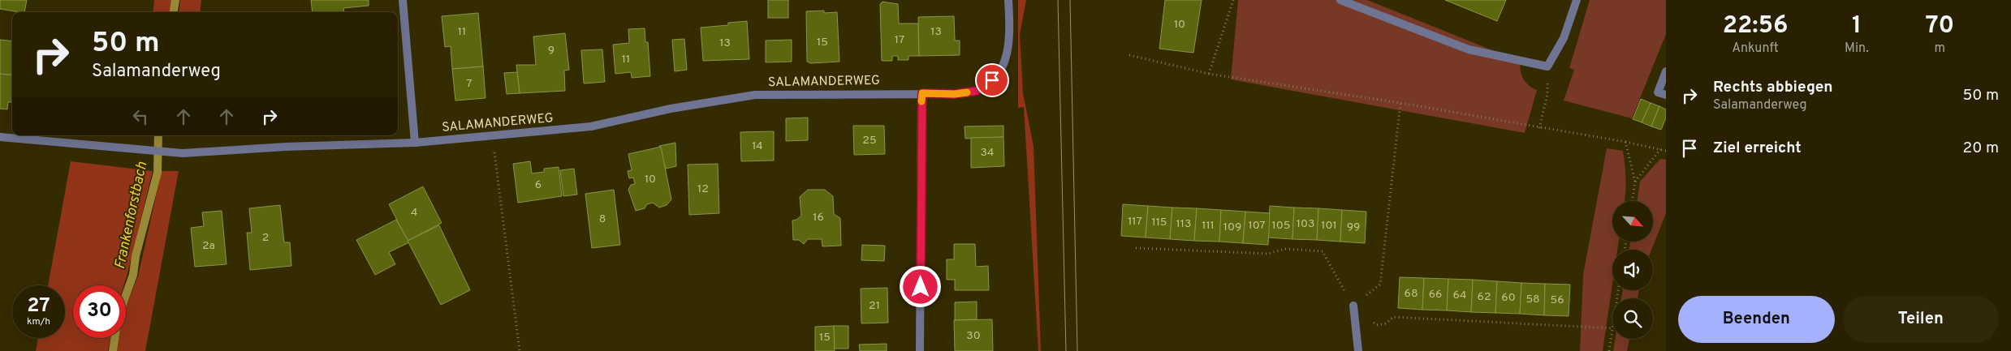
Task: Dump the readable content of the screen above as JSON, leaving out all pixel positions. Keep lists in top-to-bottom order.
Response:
{
  "streets": {
    "street": ["SALAMANDERWEG"]
  },
  "water": ["Frankenforstbach"],
  "house_numbers": [
    "10",
    "11",
    "13",
    "17",
    "15",
    "13",
    "9",
    "11",
    "7",
    "25",
    "14",
    "34",
    "10",
    "6",
    "12",
    "4",
    "16",
    "8",
    "117",
    "115",
    "113",
    "103",
    "111",
    "107",
    "105",
    "101",
    "109",
    "99",
    "2",
    "2a",
    "68",
    "66",
    "64",
    "62",
    "60",
    "58",
    "56",
    "21",
    "30",
    "15"
  ],
  "north": "bottom right",
  "page": {
    "eta": [
      "22:56",
      "Ankunft",
      "1",
      "Min.",
      "70",
      "m"
    ],
    "turn": ["50 m", "Salamanderweg"],
    "list": [
      {
        "name": "Rechts abbiegen",
        "note": "Salamanderweg",
        "value": "50 m"
      },
      {
        "name": "Ziel erreicht",
        "value": "20 m"
      }
    ],
    "speed": "27 km/h",
    "limit": "30",
    "buttons": ["Beenden", "Teilen"]
  }
}
